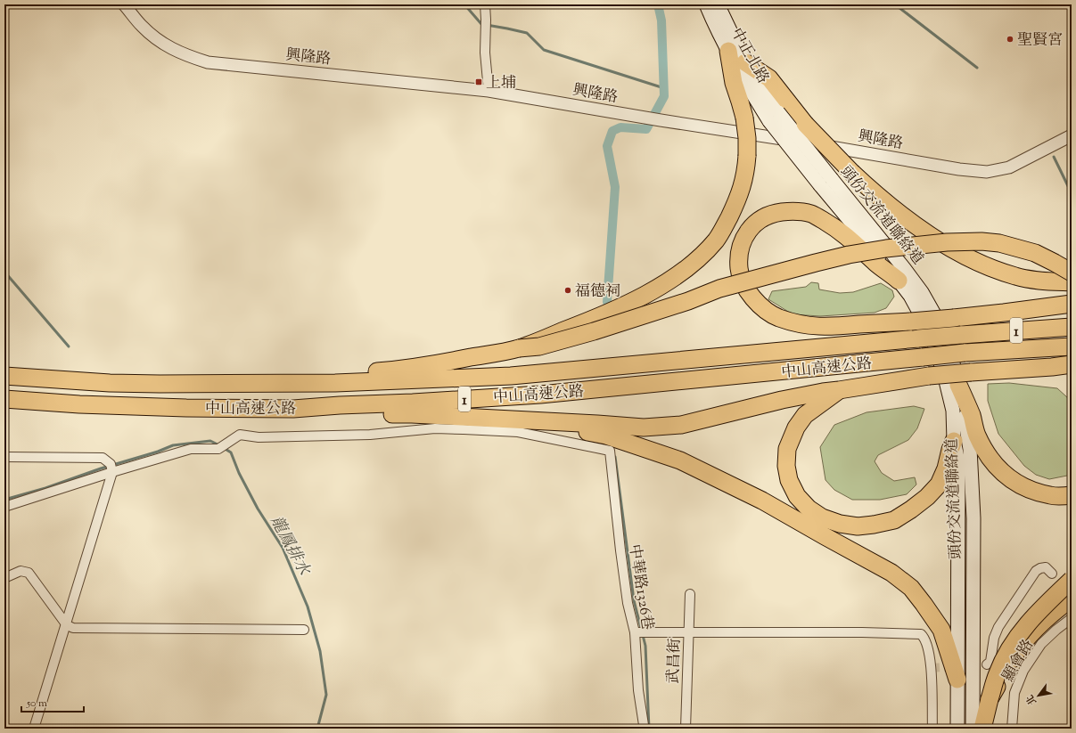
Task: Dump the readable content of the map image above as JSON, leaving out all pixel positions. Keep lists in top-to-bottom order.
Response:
{
  "streets": {
    "highway": ["1", "中山高速公路"],
    "main road": ["中正北路", "頭份交流道聯絡道"],
    "street": [
      "興隆路",
      "中華路1326巷",
      "顯會路",
      "武昌街"
    ]
  },
  "crossings": [
    ["中正北路", "頭份交流道聯絡道"]
  ],
  "water": ["龍鳳排水"],
  "places": {
    "other": ["聖賢宮", "福德祠"],
    "transit": ["上埔"]
  },
  "scale_bar": "50 m",
  "north": "bottom left"
}
